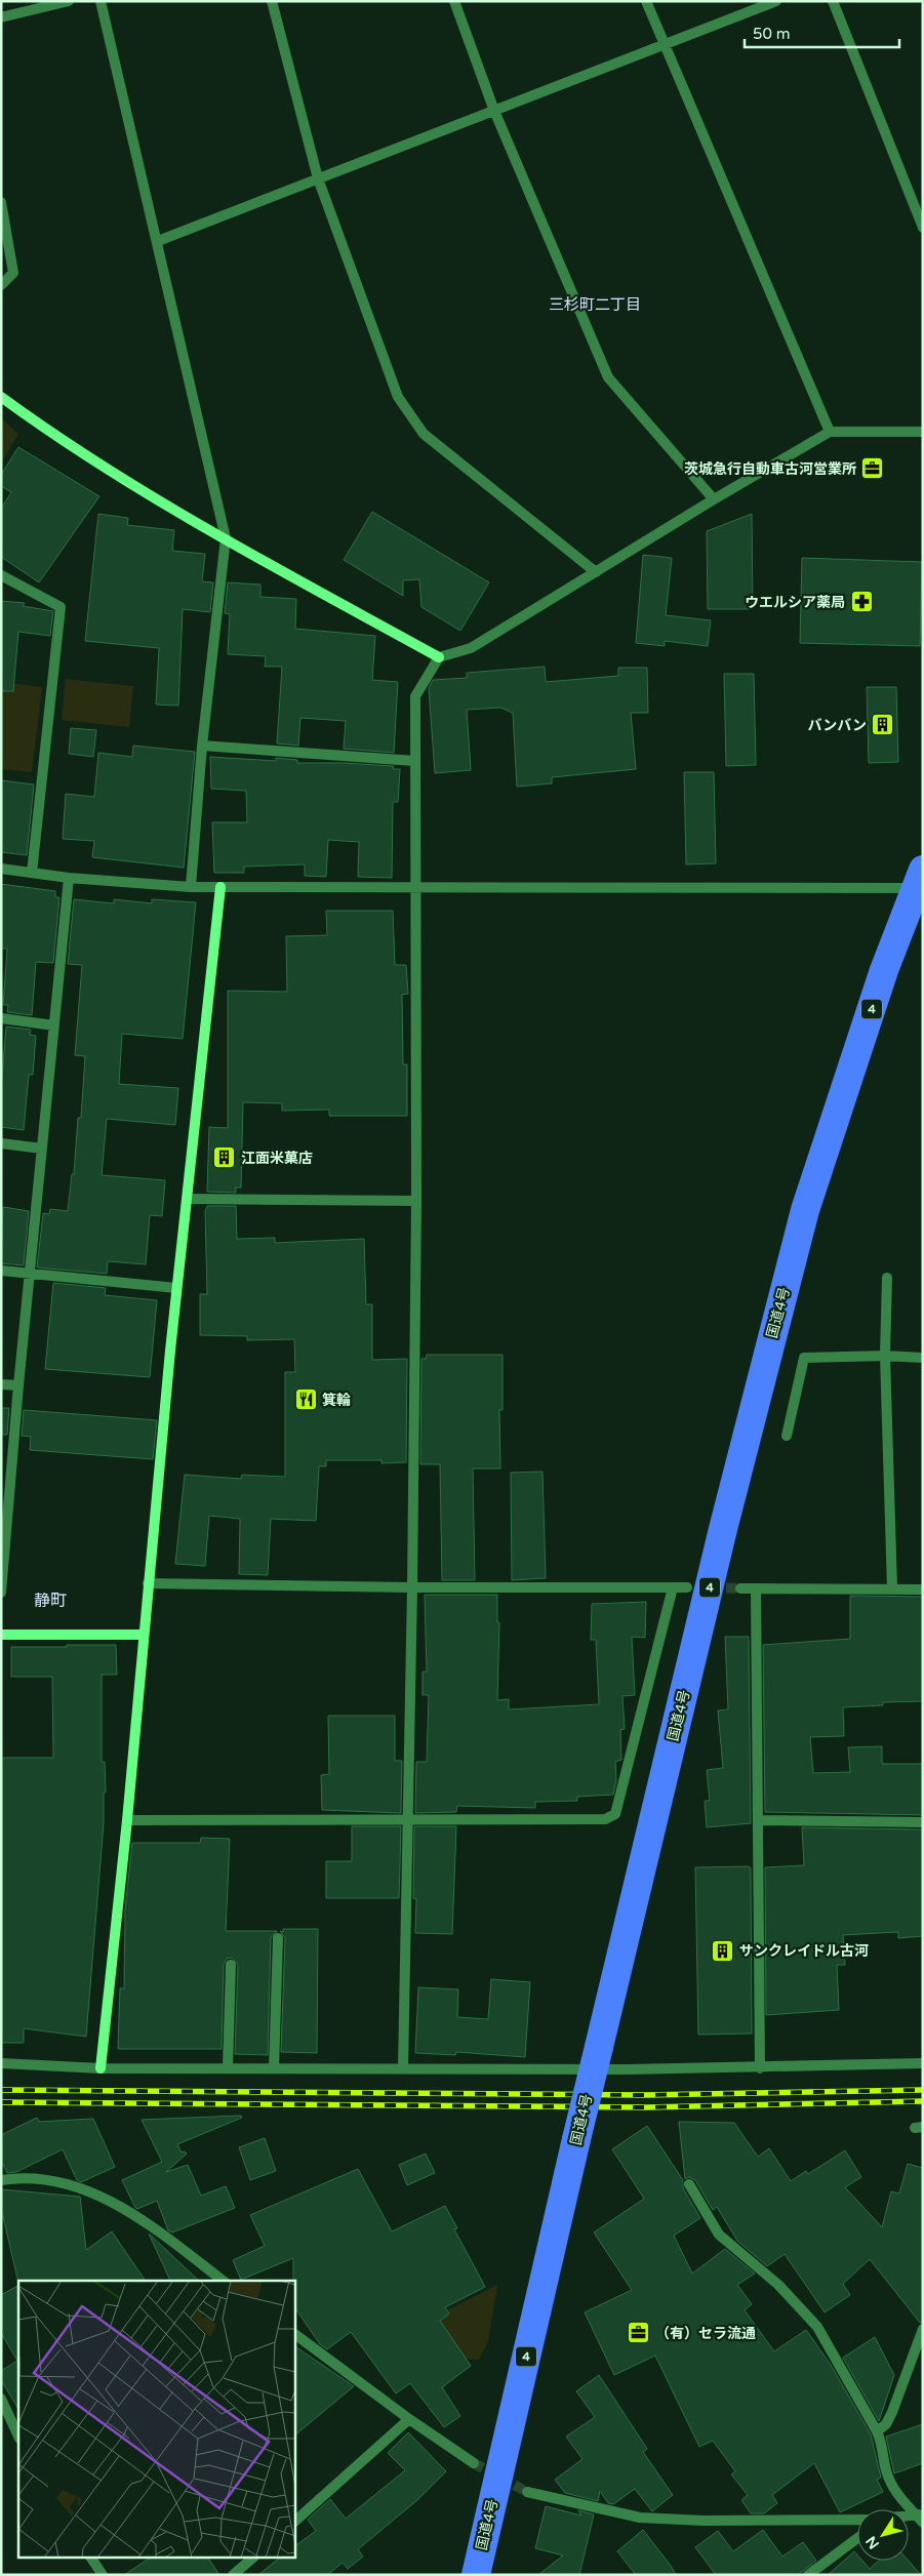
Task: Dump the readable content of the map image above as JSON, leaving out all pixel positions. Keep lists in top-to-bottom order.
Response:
{
  "streets": {
    "highway": ["4", "国道4号"]
  },
  "districts": ["三杉町二丁目", "静町"],
  "places": {
    "office": ["茨城急行自動車古河営業所", "（有）セラ流通"],
    "pharmacy": ["ウエルシア薬局"],
    "building": ["バンバン", "江面米菓店", "サンクレイドル古河"],
    "restaurant": ["箕輪"]
  },
  "scale_bar": "50 m",
  "north": "bottom left"
}
